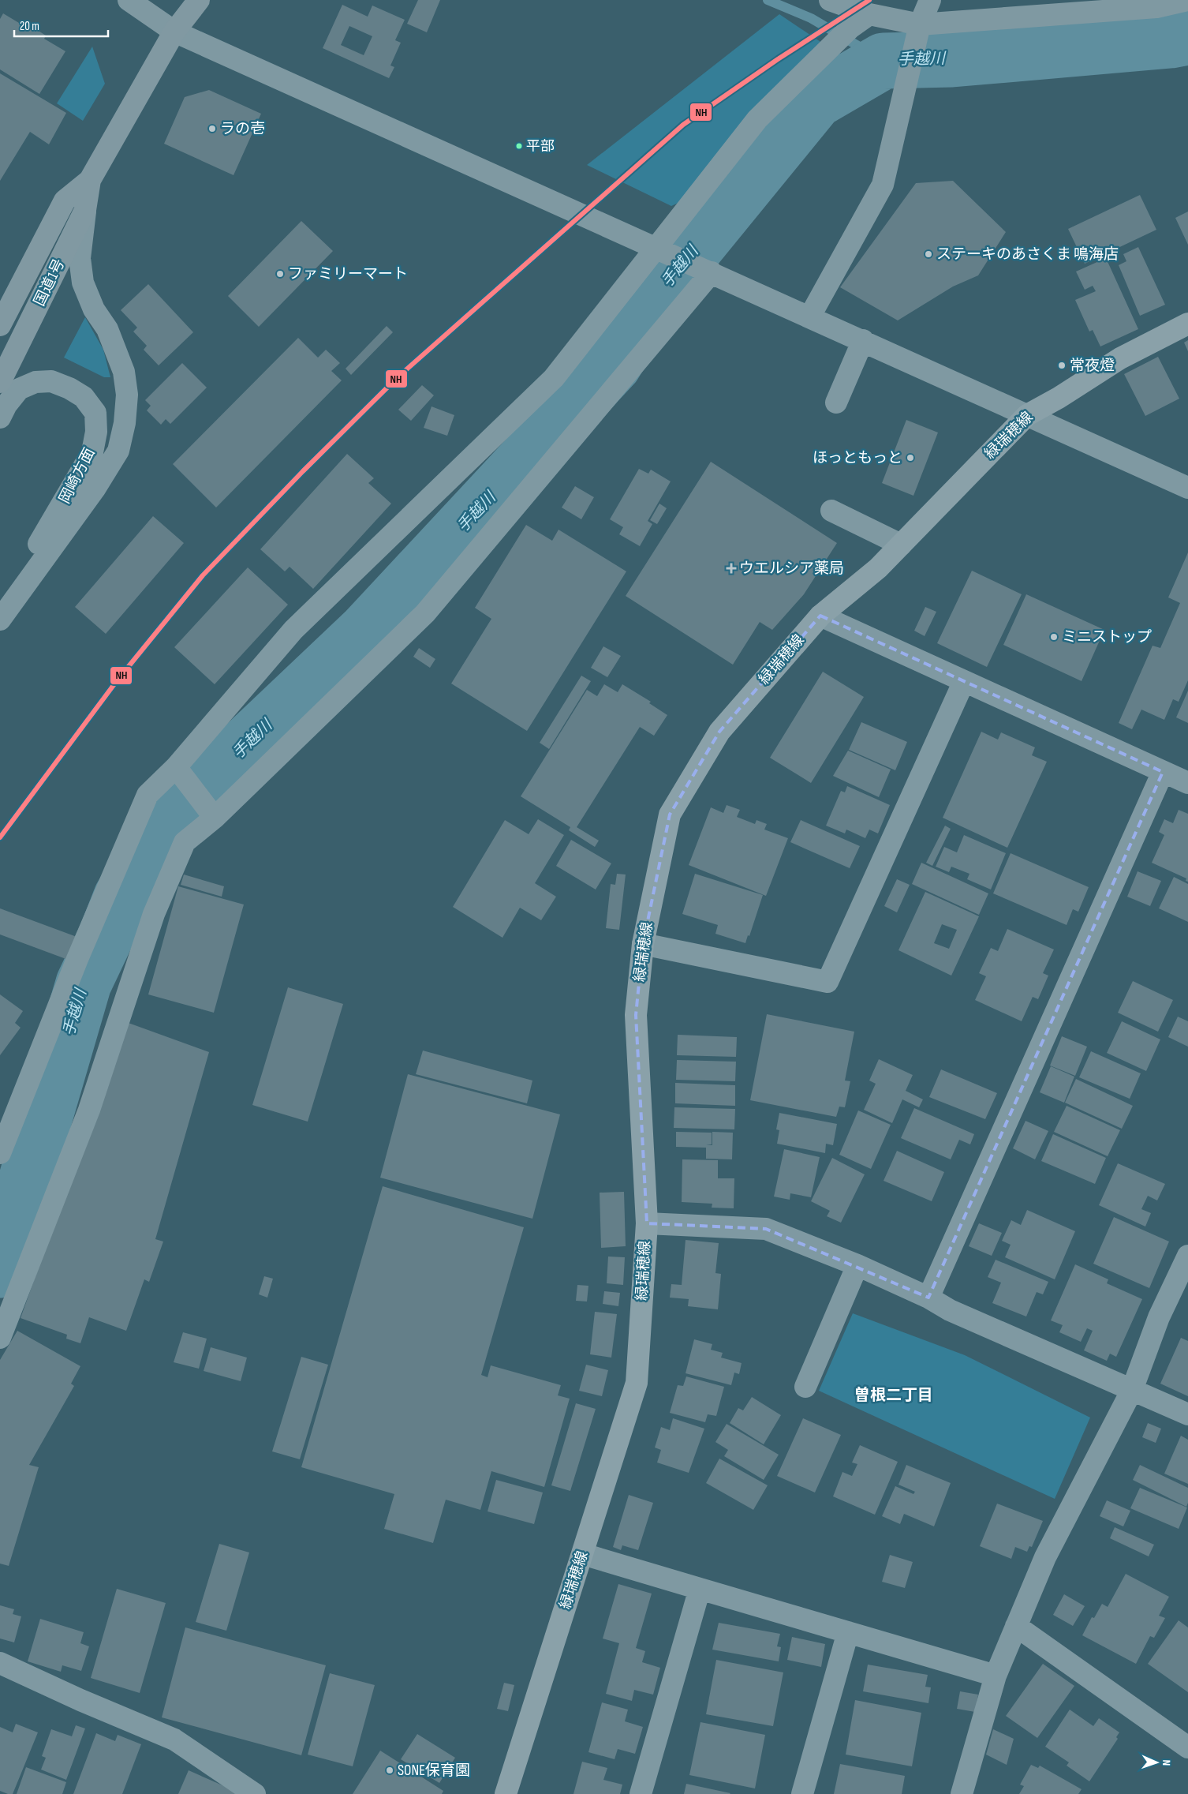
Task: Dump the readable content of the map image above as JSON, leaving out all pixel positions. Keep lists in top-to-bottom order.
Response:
{
  "streets": {
    "highway": ["国道1号"],
    "main road": ["緑瑞穂線"],
    "street": ["岡崎方面"]
  },
  "districts": ["曽根二丁目"],
  "water": ["手越川"],
  "places": {
    "other": [
      "ラの壱",
      "平部",
      "ステーキのあさくま 鳴海店",
      "ファミリーマート",
      "常夜燈",
      "ほっともっと",
      "ミニストップ",
      "SONE保育園"
    ],
    "health": ["ウエルシア薬局"]
  },
  "lines": ["transit line NH"],
  "scale_bar": "20 m",
  "north": "right"
}
